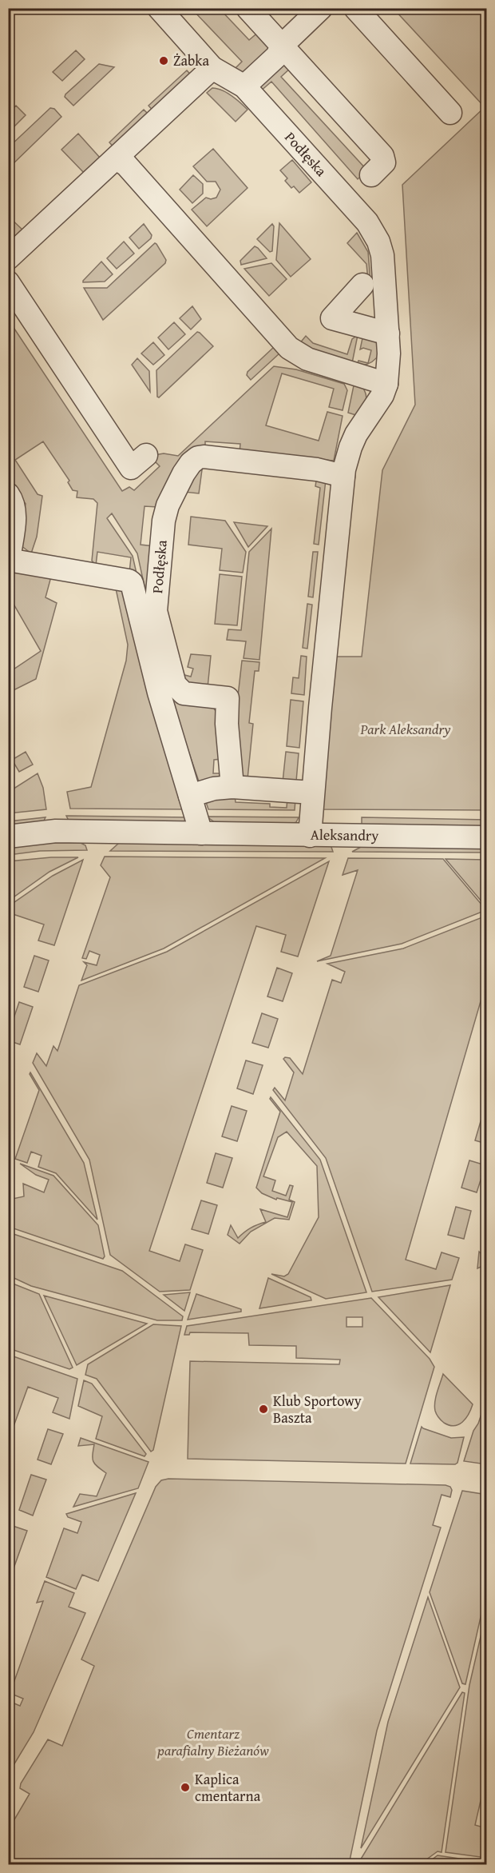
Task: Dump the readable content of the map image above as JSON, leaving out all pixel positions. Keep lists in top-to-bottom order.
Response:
{
  "streets": {
    "street": ["Podłęska", "Aleksandry"]
  },
  "crossings": [
    ["Podłęska", "Aleksandry"]
  ],
  "parks": ["Park Aleksandry", "Cmentarz parafialny Bieżanów"],
  "places": ["Żabka", "Klub Sportowy Baszta", "Kaplica cmentarna"]
}
